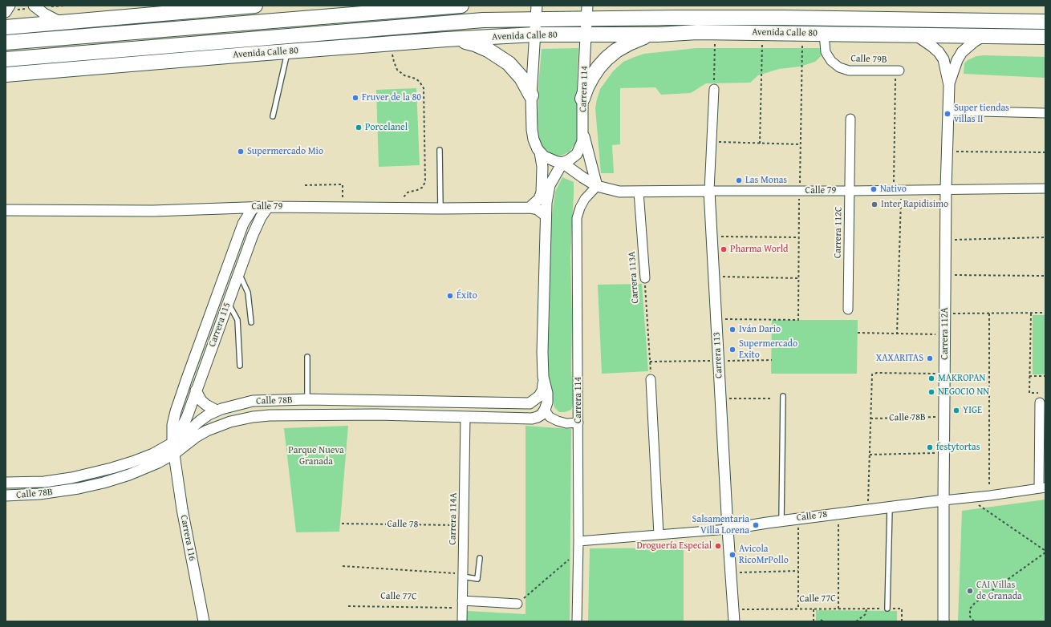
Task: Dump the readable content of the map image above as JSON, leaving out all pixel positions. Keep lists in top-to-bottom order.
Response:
{
  "streets": {
    "highway": ["Avenida Calle 80"],
    "street": [
      "Calle 79B",
      "Carrera 114",
      "Calle 79",
      "Carrera 112C",
      "Carrera 113A",
      "Carrera 115",
      "Carrera 112A",
      "Carrera 113",
      "Calle 78B",
      "Calle 78",
      "Carrera 114A",
      "Carrera 116"
    ],
    "path": ["Calle 77C"]
  },
  "crossings": [
    ["Avenida Calle 80", "Calle 79B"],
    ["Avenida Calle 80", "Carrera 114"],
    ["Avenida Calle 80", "Carrera 112A"],
    ["Carrera 114", "Calle 79"],
    ["Carrera 114", "Calle 78"],
    ["Calle 79", "Carrera 112C"],
    ["Calle 79", "Carrera 113A"],
    ["Calle 79", "Carrera 115"],
    ["Calle 79", "Carrera 112A"],
    ["Calle 79", "Carrera 113"],
    ["Carrera 115", "Calle 78B"],
    ["Carrera 115", "Carrera 116"],
    ["Carrera 112A", "Calle 78B"],
    ["Carrera 112A", "Calle 78"],
    ["Carrera 113", "Calle 78"],
    ["Carrera 113", "Calle 77C"],
    ["Calle 78B", "Carrera 114A"],
    ["Calle 78B", "Carrera 116"],
    ["Calle 78", "Carrera 114A"]
  ],
  "parks": ["Parque Nueva Granada"],
  "places": [
    "Fruver de la 80",
    "Super tiendas villas II",
    "Porcelanel",
    "Supermercado Mio",
    "Las Monas",
    "Nativo",
    "Inter Rapidisimo",
    "Pharma World",
    "Éxito",
    "Iván Dario",
    "Supermercado Exito",
    "XAXARITAS",
    "MAKROPAN",
    "NEGOCIO NN",
    "YIGE",
    "festytortas",
    "Salsamentaria Villa Lorena",
    "Droguería Especial",
    "Avicola RicoMrPollo",
    "CAI Villas de Granada"
  ]
}
